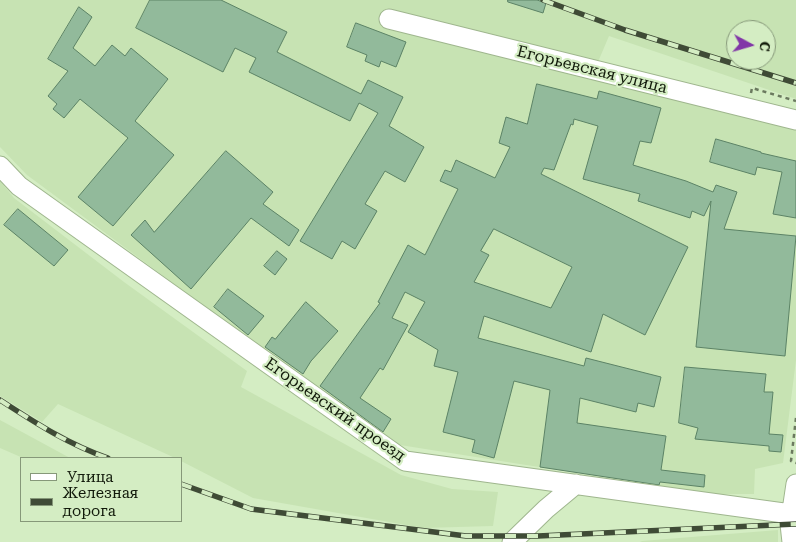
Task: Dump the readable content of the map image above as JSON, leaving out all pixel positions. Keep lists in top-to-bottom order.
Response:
{
  "streets": {
    "street": ["Егорьевская улица", "Егорьевский проезд"]
  },
  "legend": ["Улица", "Железная дорога"],
  "north": "right"
}
